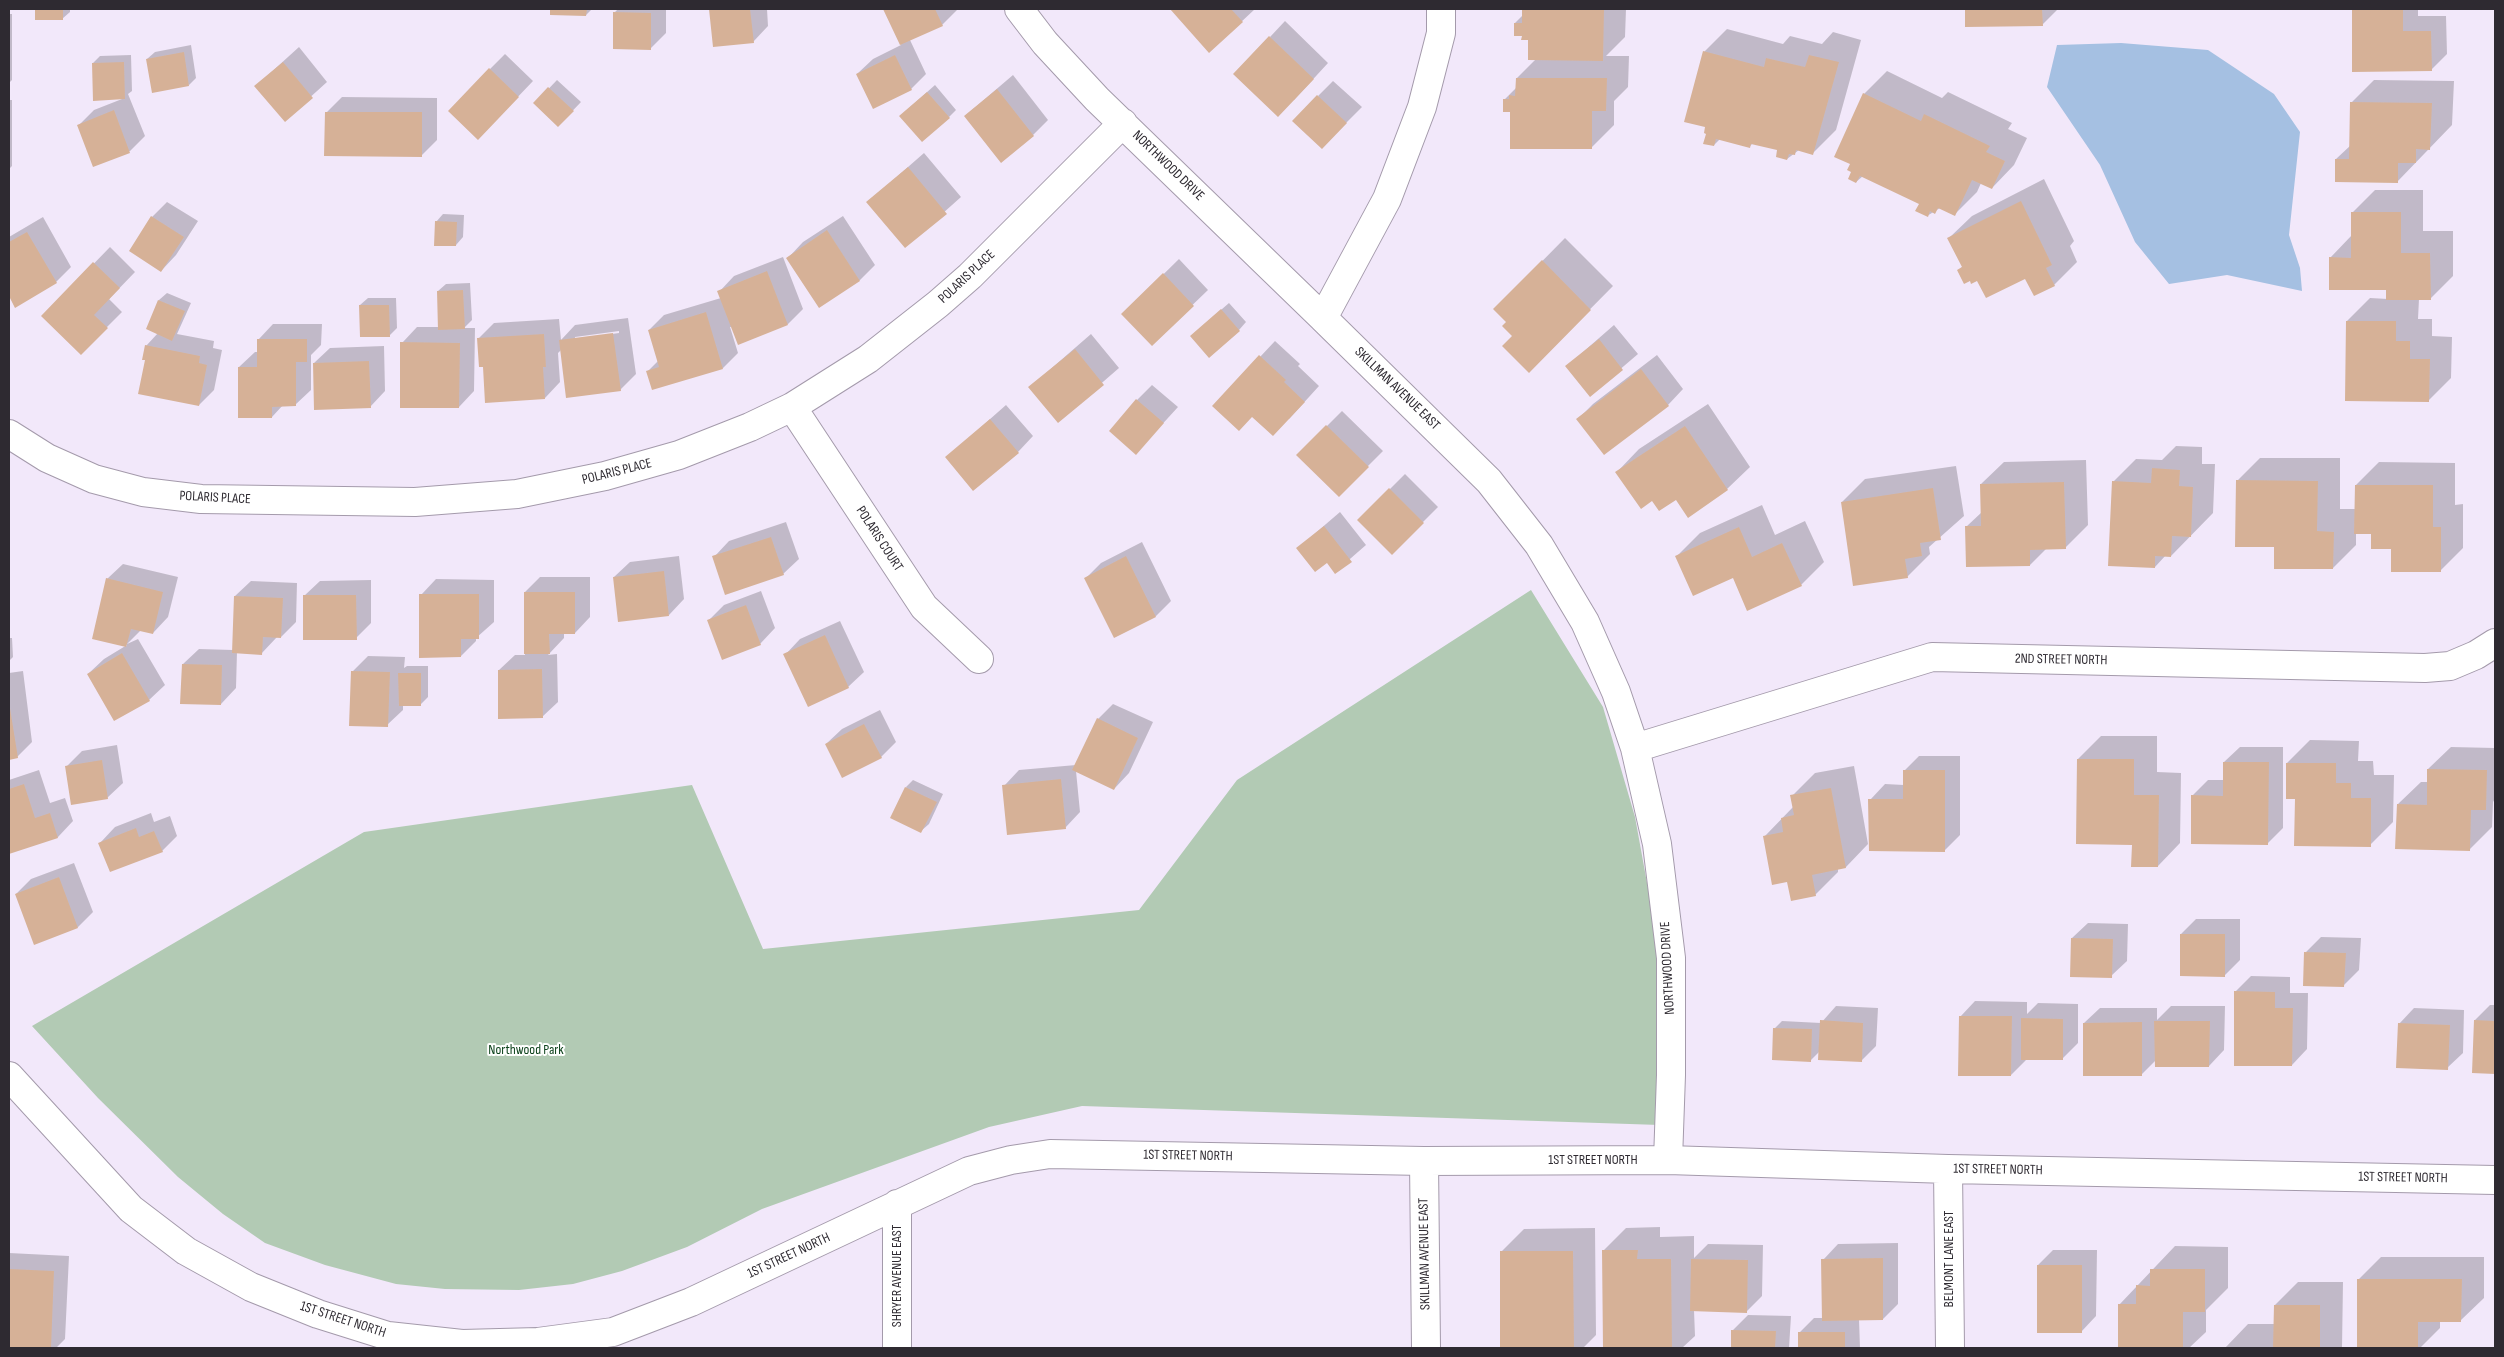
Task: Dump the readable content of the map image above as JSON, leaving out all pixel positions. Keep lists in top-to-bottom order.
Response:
{
  "streets": {
    "street": [
      "NORTHWOOD DRIVE",
      "POLARIS PLACE",
      "SKILLMAN AVENUE EAST",
      "POLARIS COURT",
      "2ND STREET NORTH",
      "1ST STREET NORTH",
      "BELMONT LANE EAST",
      "SHRYER AVENUE EAST"
    ]
  },
  "crossings": [
    ["NORTHWOOD DRIVE", "POLARIS PLACE"],
    ["NORTHWOOD DRIVE", "SKILLMAN AVENUE EAST"],
    ["NORTHWOOD DRIVE", "2ND STREET NORTH"],
    ["NORTHWOOD DRIVE", "1ST STREET NORTH"],
    ["POLARIS PLACE", "POLARIS COURT"],
    ["SKILLMAN AVENUE EAST", "2ND STREET NORTH"],
    ["SKILLMAN AVENUE EAST", "1ST STREET NORTH"],
    ["1ST STREET NORTH", "BELMONT LANE EAST"],
    ["1ST STREET NORTH", "SHRYER AVENUE EAST"]
  ],
  "parks": ["Northwood Park"]
}
